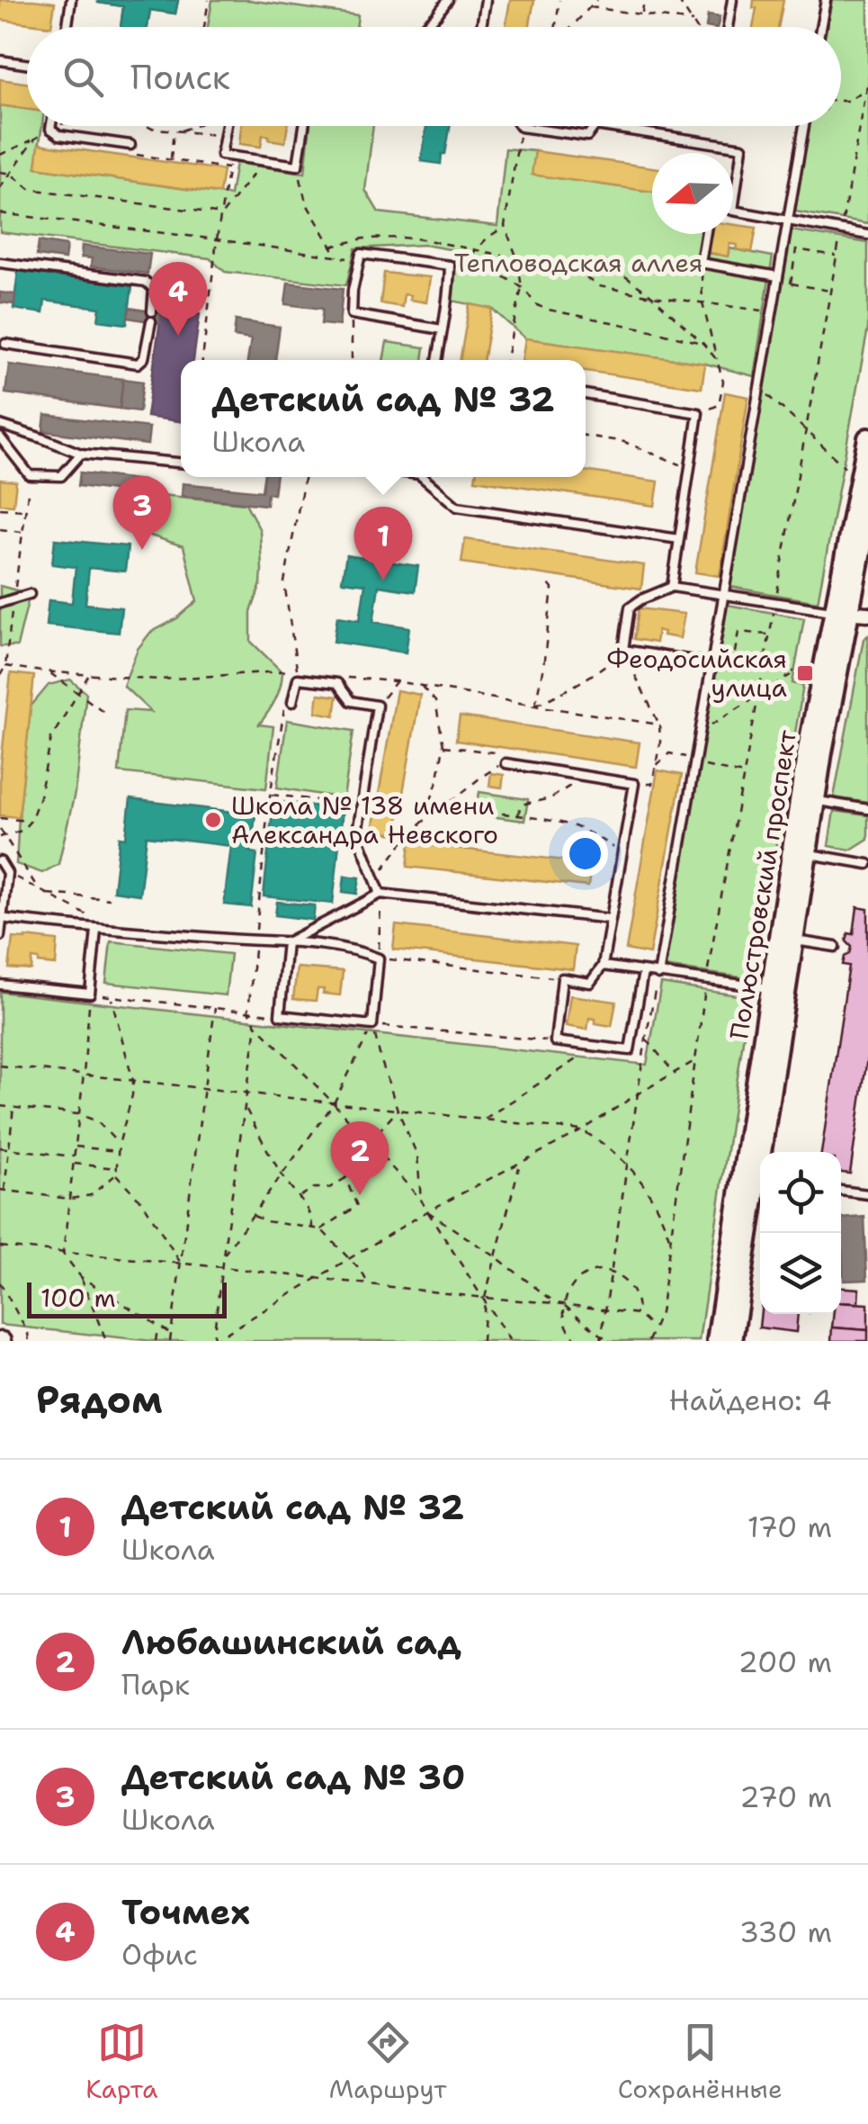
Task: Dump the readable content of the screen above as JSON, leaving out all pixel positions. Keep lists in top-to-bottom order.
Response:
{
  "streets": {
    "main road": ["Полюстровский проспект"]
  },
  "parks": ["Тепловодская аллея"],
  "places": {
    "transit": ["Феодосийская улица"],
    "other": ["Школа № 138 имени Александра Невского"]
  },
  "scale_bar": "100 m",
  "north": "left",
  "page": {
    "search": "Поиск",
    "pins": [
      "4",
      "3",
      "1",
      "2"
    ],
    "popup": ["Детский сад № 32", "Школа"],
    "scale": "100 m",
    "heading": ["Рядом", "Найдено: 4"],
    "list": [
      {
        "mark": "1",
        "name": "Детский сад № 32",
        "note": "Школа",
        "value": "170 m"
      },
      {
        "mark": "2",
        "name": "Любашинский сад",
        "note": "Парк",
        "value": "200 m"
      },
      {
        "mark": "3",
        "name": "Детский сад № 30",
        "note": "Школа",
        "value": "270 m"
      },
      {
        "mark": "4",
        "name": "Точмех",
        "note": "Офис",
        "value": "330 m"
      }
    ],
    "nav": ["Карта", "Маршрут", "Сохранённые"]
  }
}
